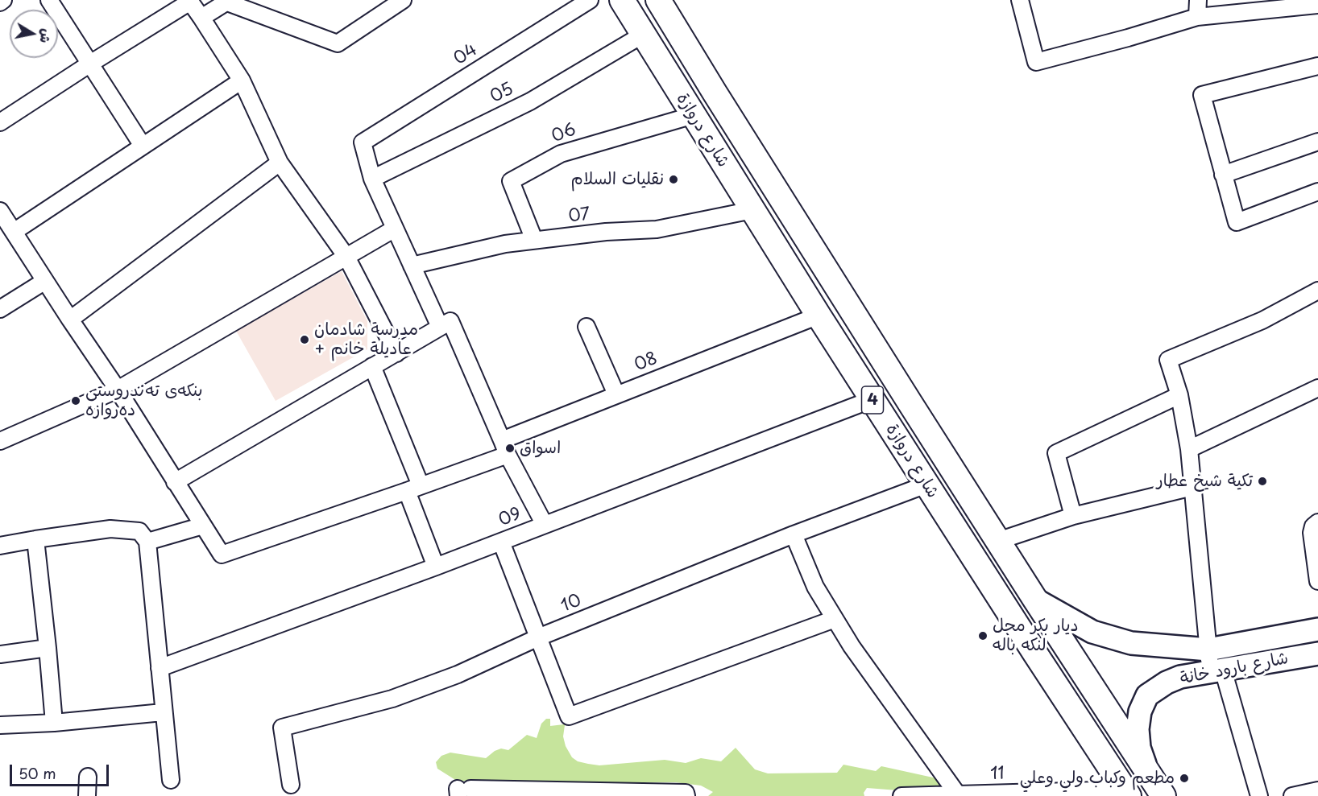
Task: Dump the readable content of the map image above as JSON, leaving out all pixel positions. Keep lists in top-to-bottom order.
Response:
{
  "streets": {
    "main road": ["شارع دروازة", "4", "شارع بارود خانة"],
    "street": [
      "04",
      "05",
      "06",
      "07",
      "08",
      "09",
      "10",
      "11"
    ]
  },
  "crossings": [
    ["04", "05"],
    ["05", "شارع دروازة"],
    ["شارع دروازة", "06"],
    ["شارع دروازة", "07"],
    ["شارع دروازة", "08"],
    ["شارع دروازة", "09"],
    ["شارع دروازة", "10"],
    ["شارع دروازة", "شارع بارود خانة"],
    ["شارع دروازة", "11"],
    ["06", "07"]
  ],
  "places": [
    "نقليات السلام",
    "مدرسة شادمان + عاديلة خانم",
    "بنکەی تەندروستی دەروازە",
    "اسواق",
    "تكية شيخ عطار",
    "ديار بكر محل لنكه باله",
    "مطعم وكباب ولي وعلي"
  ],
  "scale_bar": "50 m",
  "north": "right"
}
